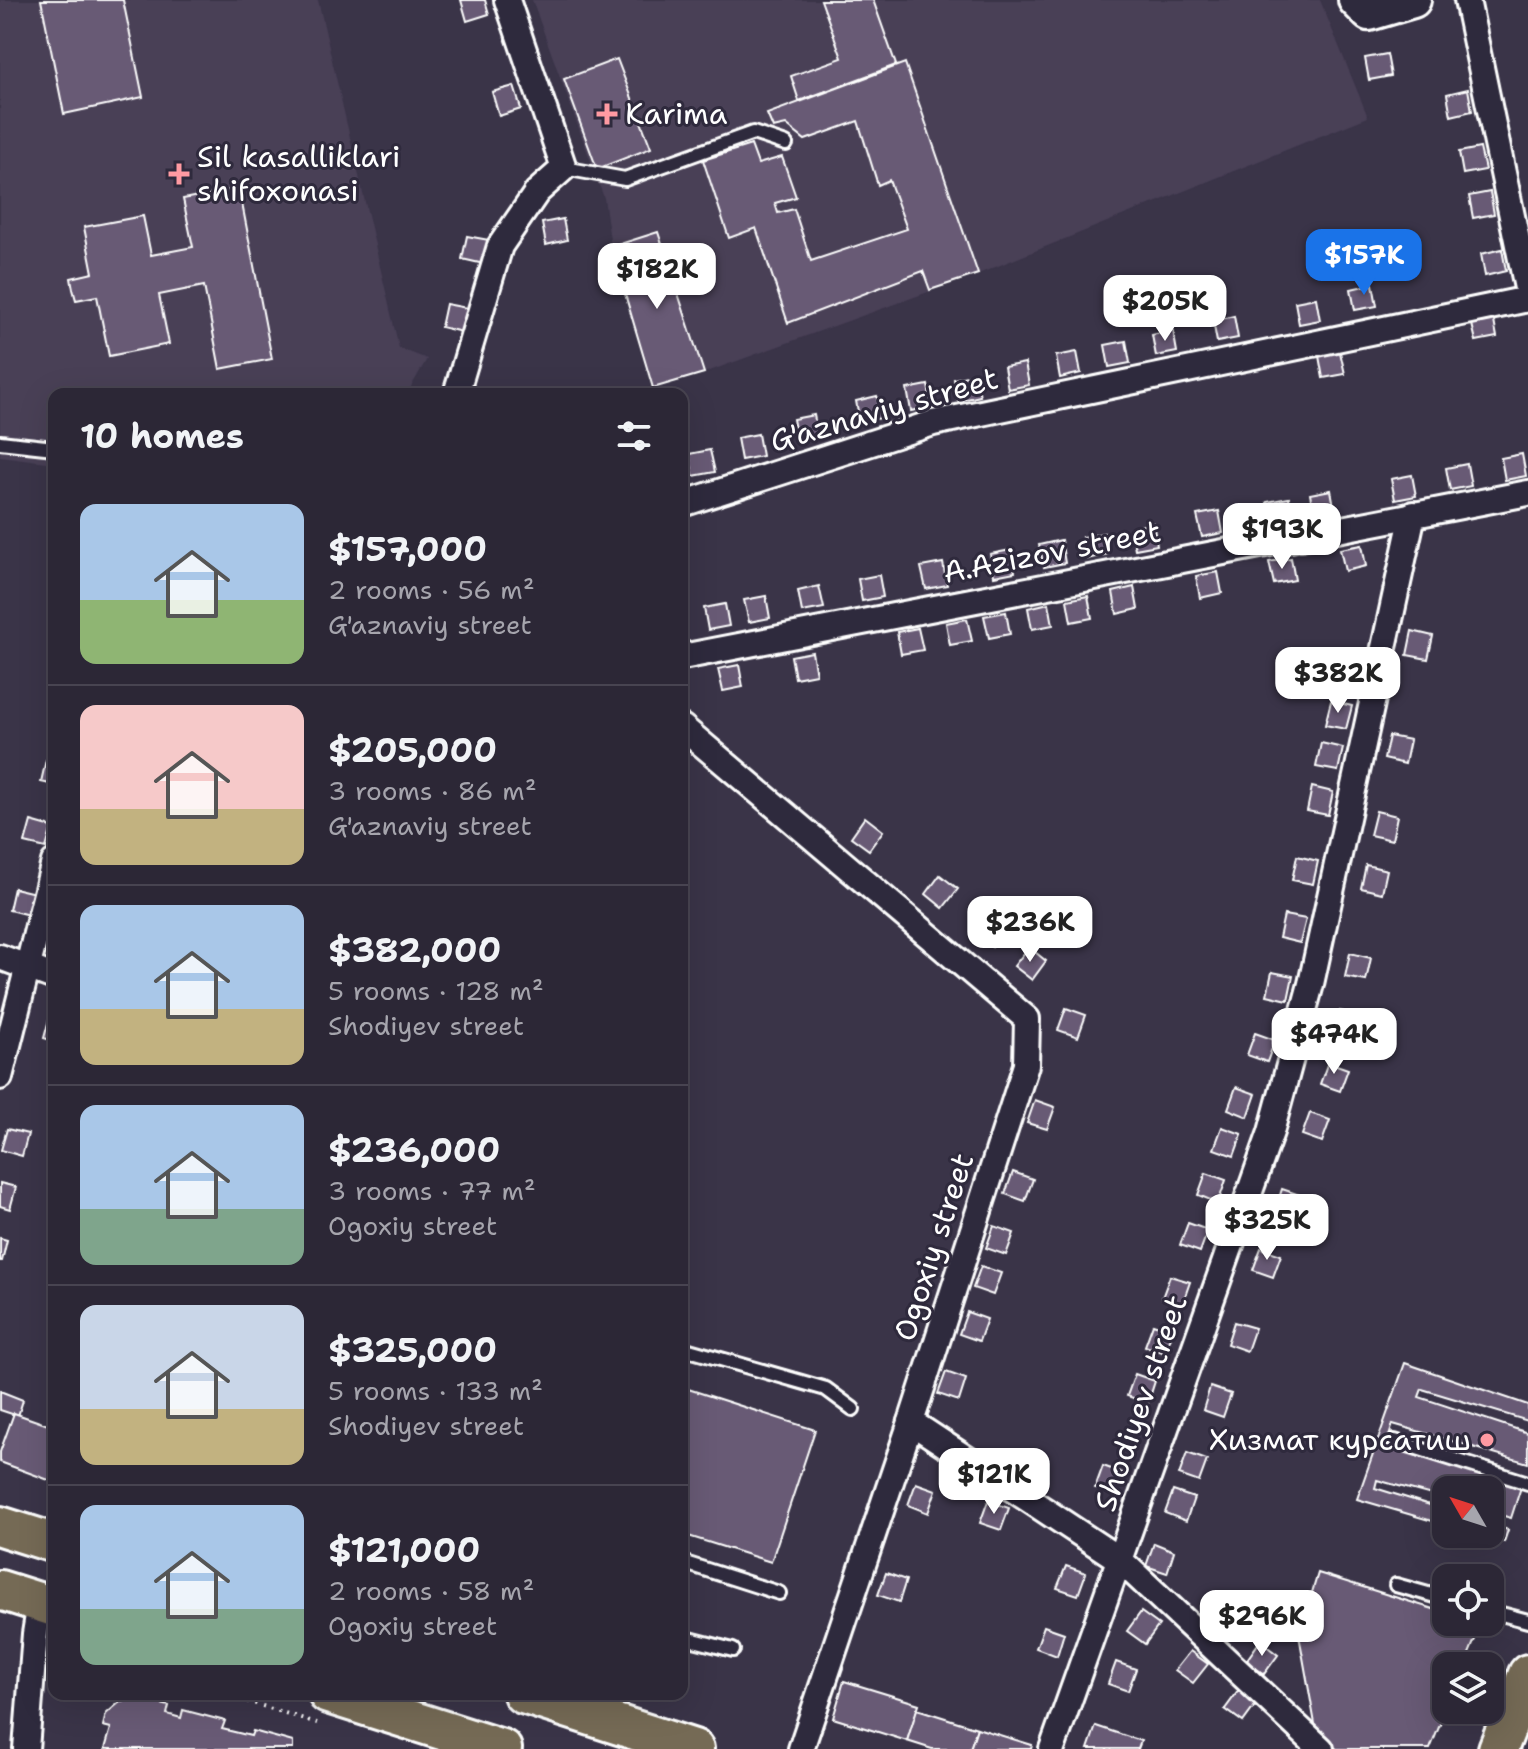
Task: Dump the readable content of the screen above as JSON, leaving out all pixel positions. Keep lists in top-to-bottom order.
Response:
{
  "streets": {
    "street": [
      "G'aznaviy street",
      "A.Azizov street",
      "Ogoxiy street",
      "Shodiyev street"
    ]
  },
  "crossings": [
    ["A.Azizov street", "Shodiyev street"]
  ],
  "places": {
    "health": ["Karima", "Sil kasalliklari shifoxonasi"],
    "other": ["Хизмат курсатиш"]
  },
  "north": "top left",
  "page": {
    "price": [
      "$157K",
      "$182K",
      "$205K",
      "$193K",
      "$382K",
      "$236K",
      "$474K",
      "$325K",
      "$121K",
      "$296K"
    ],
    "heading": "10 homes",
    "list": [
      {
        "name": "$157,000",
        "note": "2 rooms · 56 m² · G'aznaviy street"
      },
      {
        "name": "$205,000",
        "note": "3 rooms · 86 m² · G'aznaviy street"
      },
      {
        "name": "$382,000",
        "note": "5 rooms · 128 m² · Shodiyev street"
      },
      {
        "name": "$236,000",
        "note": "3 rooms · 77 m² · Ogoxiy street"
      },
      {
        "name": "$325,000",
        "note": "5 rooms · 133 m² · Shodiyev street"
      },
      {
        "name": "$121,000",
        "note": "2 rooms · 58 m² · Ogoxiy street"
      }
    ]
  }
}
